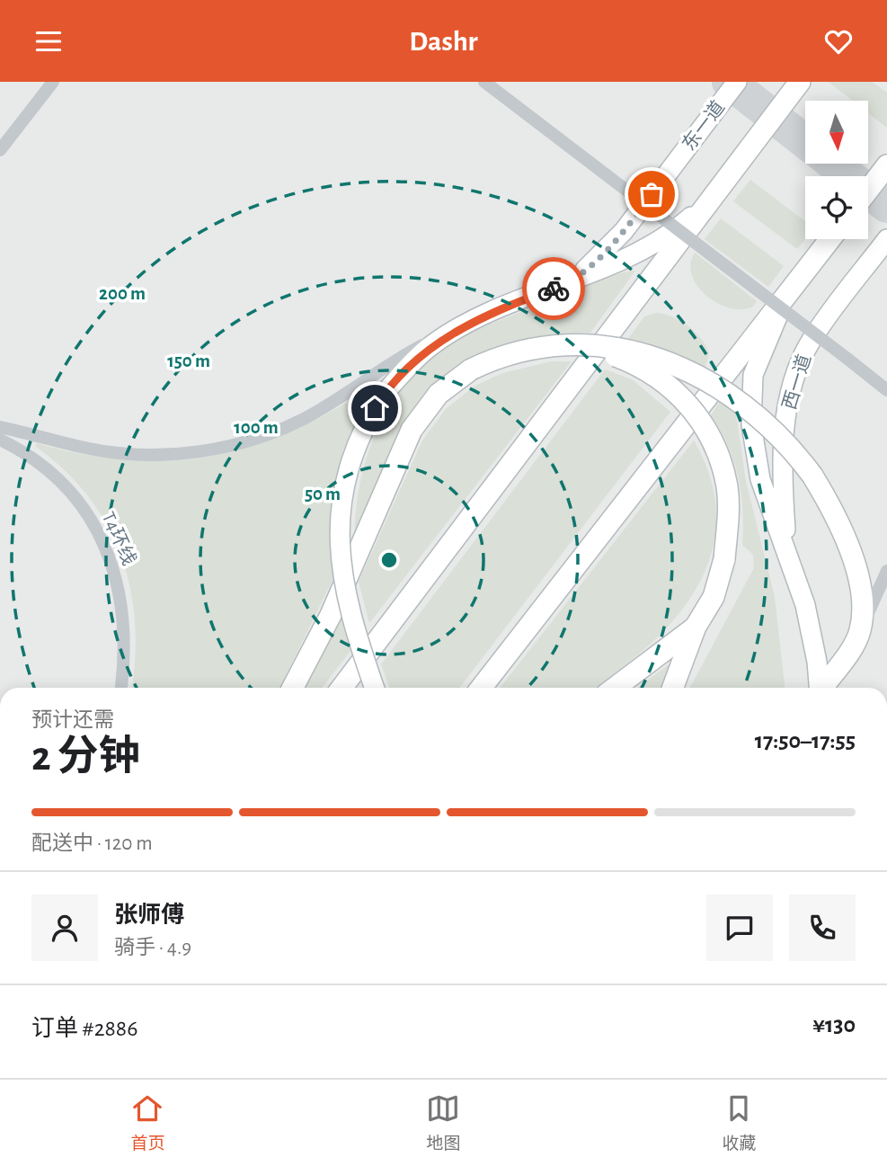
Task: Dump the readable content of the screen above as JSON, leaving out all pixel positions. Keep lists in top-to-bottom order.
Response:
{
  "streets": {
    "main road": ["东一道", "西一道"],
    "street": ["T4环线"]
  },
  "north": "bottom",
  "page": {
    "header": "Dashr",
    "heading": ["2 分钟", "预计还需", "17:50–17:55"],
    "panel": [
      "张师傅",
      "骑手 · 4.9",
      "订单 #2886",
      "¥130"
    ],
    "bar": "配送中 · 120 m",
    "tabs": ["首页", "地图", "收藏"]
  },
  "rings": [
    "200 m",
    "150 m",
    "100 m",
    "50 m"
  ]
}
